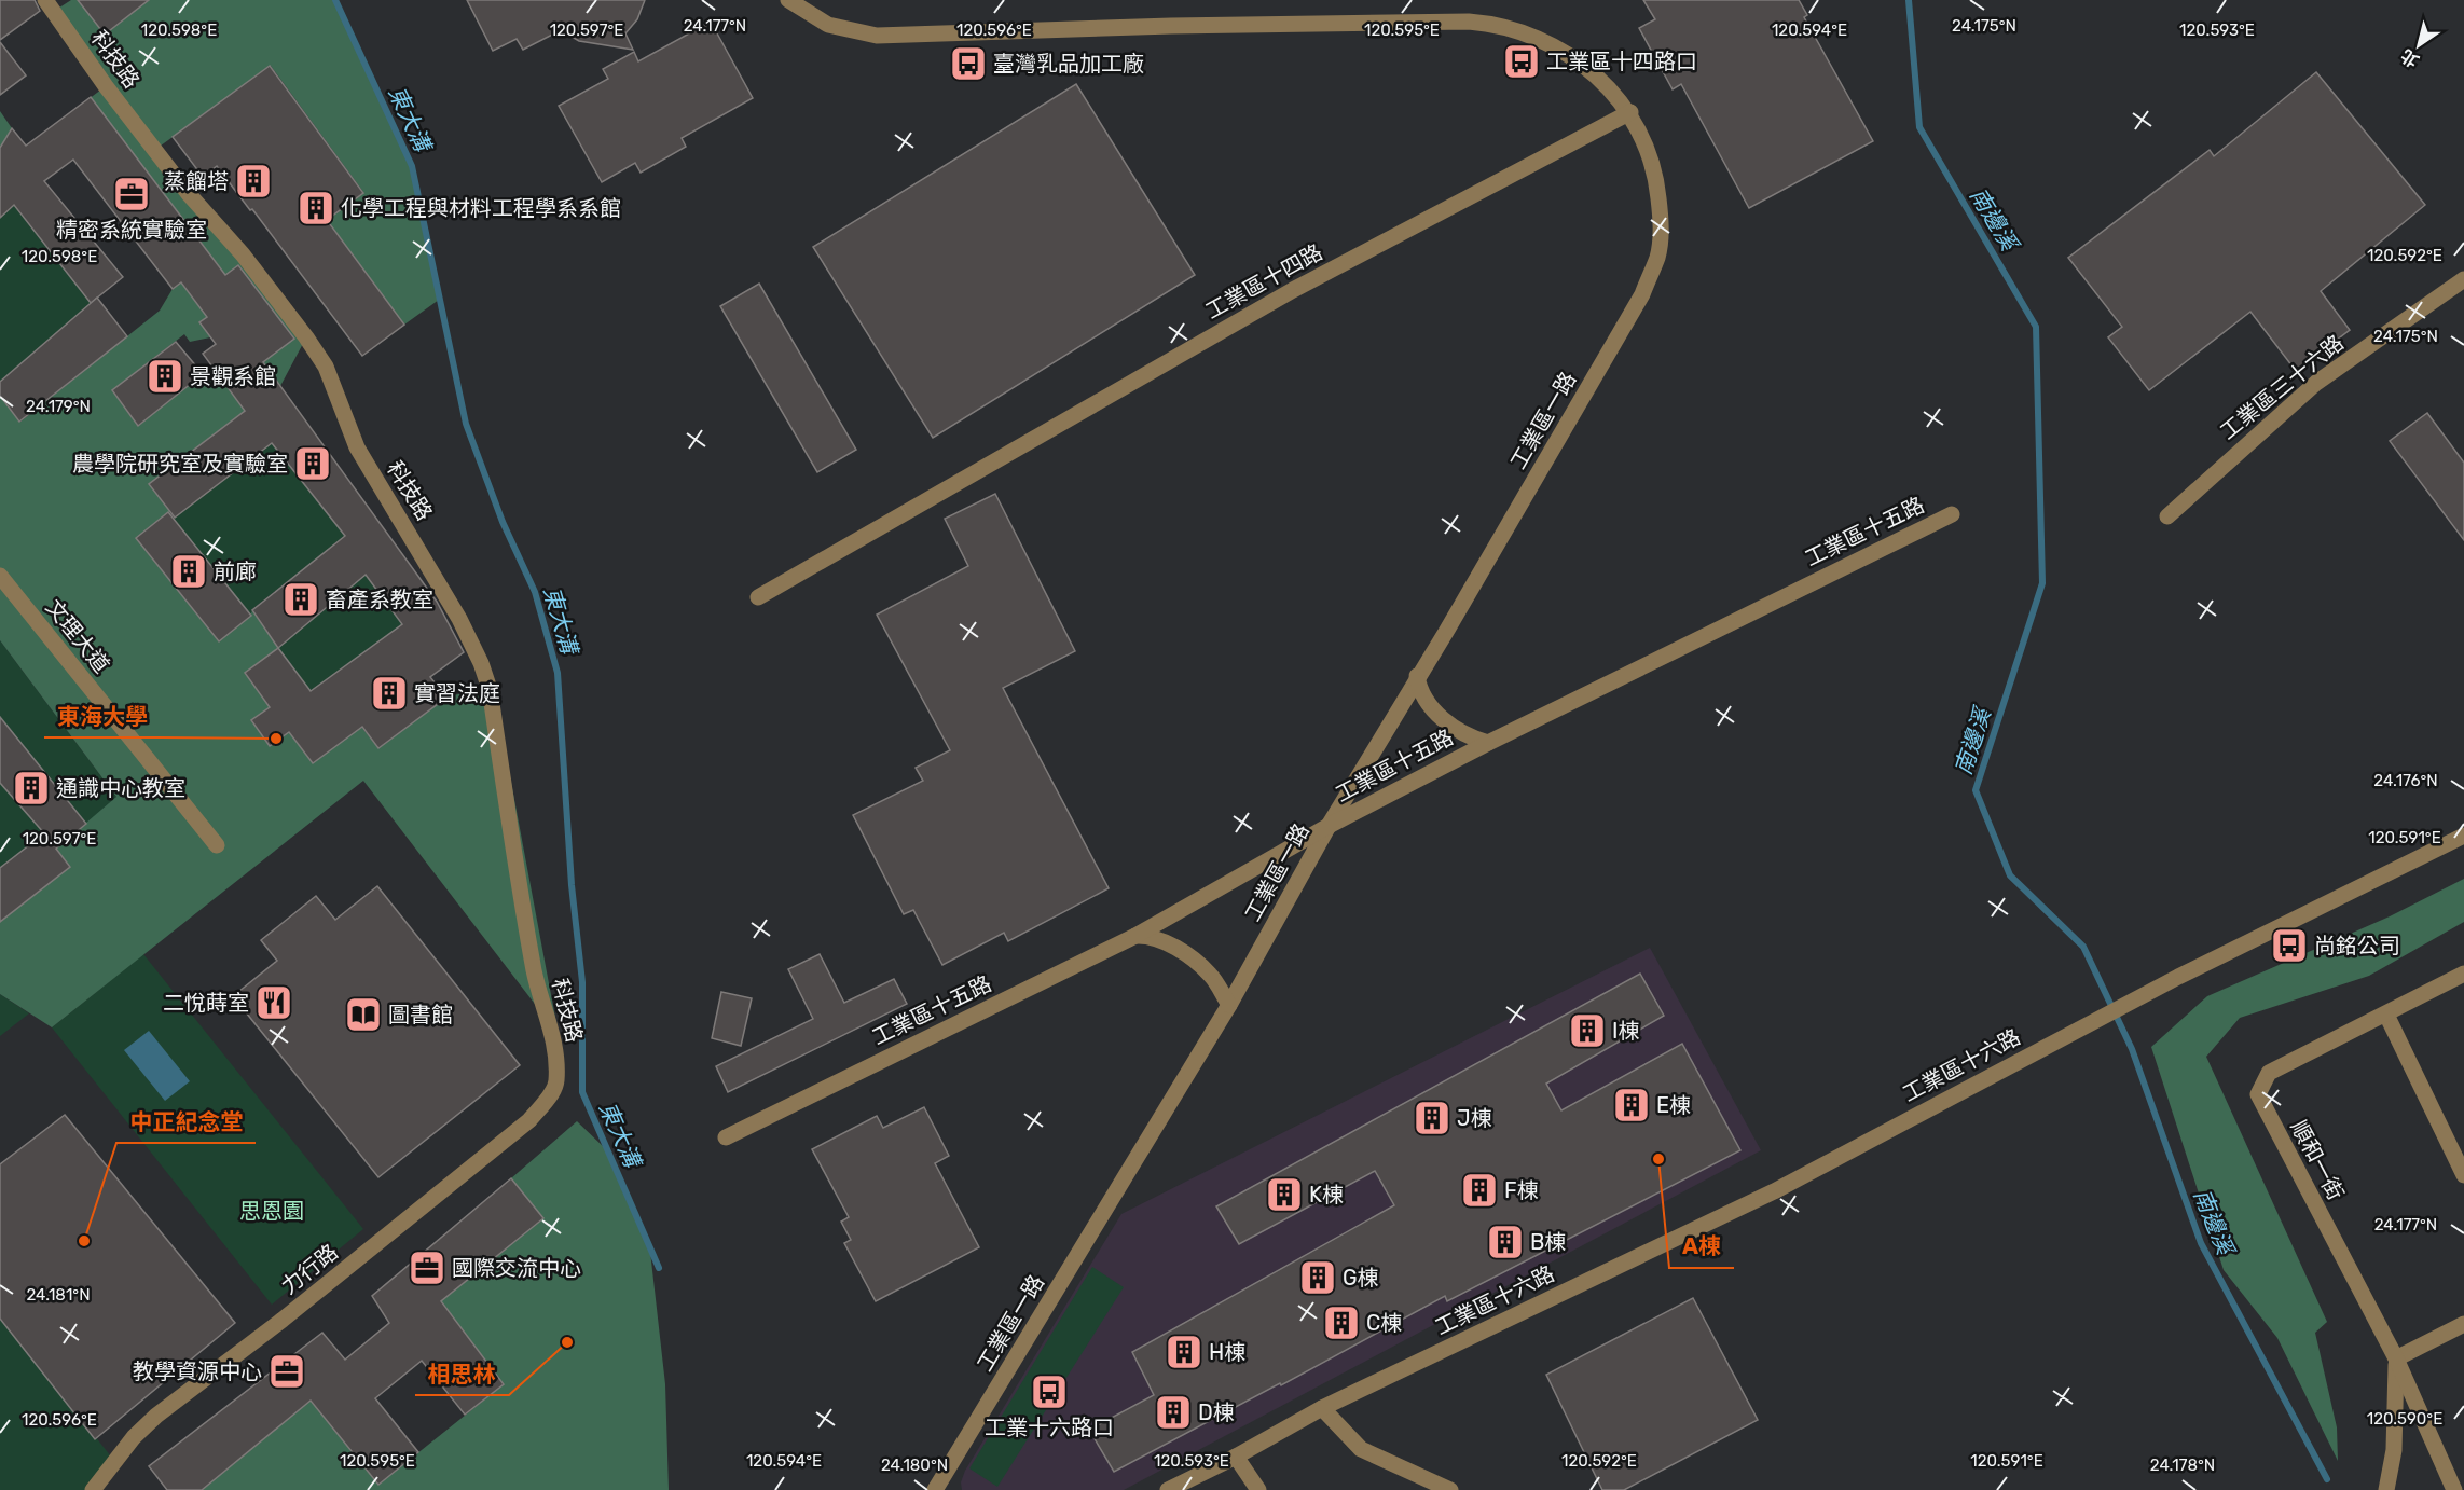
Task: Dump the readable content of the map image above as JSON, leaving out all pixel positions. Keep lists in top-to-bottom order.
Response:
{
  "streets": {
    "street": [
      "科技路",
      "工業區十四路",
      "工業區三十六路",
      "工業區一路",
      "工業區十五路",
      "文理大道",
      "工業區十六路",
      "順和一街",
      "力行路"
    ]
  },
  "crossings": [
    ["科技路", "力行路"],
    ["工業區十四路", "工業區一路"],
    ["工業區一路", "工業區十五路"]
  ],
  "water": ["東大溝", "南邊溪"],
  "parks": ["思恩園"],
  "places": {
    "bus stop": [
      "工業區十四路口",
      "臺灣乳品加工廠",
      "尚銘公司",
      "工業十六路口"
    ],
    "building": [
      "蒸餾塔",
      "化學工程與材料工程學系系館",
      "景觀系館",
      "農學院研究室及實驗室",
      "前廊",
      "畜產系教室",
      "實習法庭",
      "通識中心教室",
      "I棟",
      "E棟",
      "J棟",
      "F棟",
      "K棟",
      "B棟",
      "G棟",
      "C棟",
      "H棟",
      "D棟"
    ],
    "office": ["精密系統實驗室", "國際交流中心", "教學資源中心"],
    "other": [
      "東海大學",
      "A棟",
      "中正紀念堂",
      "相思林"
    ],
    "restaurant": ["二悅蒔室"],
    "library": ["圖書館"]
  },
  "north": "bottom left",
  "coordinates": [
    "24.177°N",
    "24.175°N",
    "120.598°E",
    "120.597°E",
    "120.596°E",
    "120.595°E",
    "120.594°E",
    "120.593°E",
    "120.592°E",
    "24.179°N",
    "24.176°N",
    "120.591°E",
    "24.181°N",
    "120.590°E",
    "24.180°N",
    "24.178°N"
  ]
}
